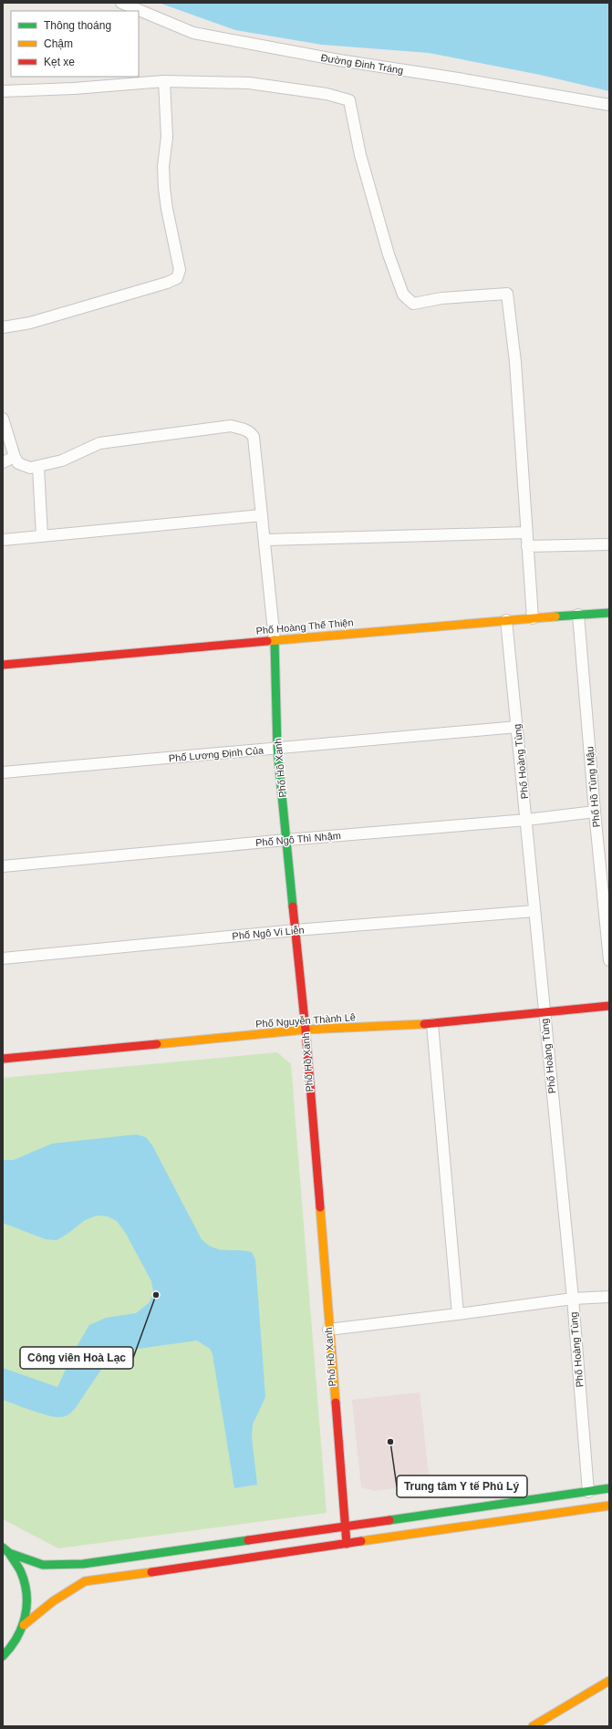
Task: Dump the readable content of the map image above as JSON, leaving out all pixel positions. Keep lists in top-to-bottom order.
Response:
{
  "streets": {
    "street": [
      "Đường Đinh Tráng",
      "Phố Hoàng Thế Thiện",
      "Phố Lương Định Của",
      "Phố Hoàng Tùng",
      "Phố Hồ Xanh",
      "Phố Hồ Tùng Mậu",
      "Phố Ngô Thì Nhậm",
      "Phố Ngô Vi Liễn",
      "Phố Nguyễn Thành Lê"
    ]
  },
  "crossings": [
    ["Phố Hoàng Thế Thiện", "Phố Hoàng Tùng"],
    ["Phố Hoàng Thế Thiện", "Phố Hồ Xanh"],
    ["Phố Hoàng Thế Thiện", "Phố Hồ Tùng Mậu"],
    ["Phố Lương Định Của", "Phố Hoàng Tùng"],
    ["Phố Lương Định Của", "Phố Hồ Xanh"],
    ["Phố Hoàng Tùng", "Phố Ngô Thì Nhậm"],
    ["Phố Hoàng Tùng", "Phố Ngô Vi Liễn"],
    ["Phố Hoàng Tùng", "Phố Nguyễn Thành Lê"],
    ["Phố Hồ Xanh", "Phố Ngô Thì Nhậm"],
    ["Phố Hồ Xanh", "Phố Ngô Vi Liễn"],
    ["Phố Hồ Xanh", "Phố Nguyễn Thành Lê"],
    ["Phố Hồ Tùng Mậu", "Phố Ngô Thì Nhậm"]
  ],
  "places": ["Công viên Hoà Lạc", "Trung tâm Y tế Phủ Lý"],
  "legend": ["Thông thoáng", "Chậm", "Kẹt xe"]
}
